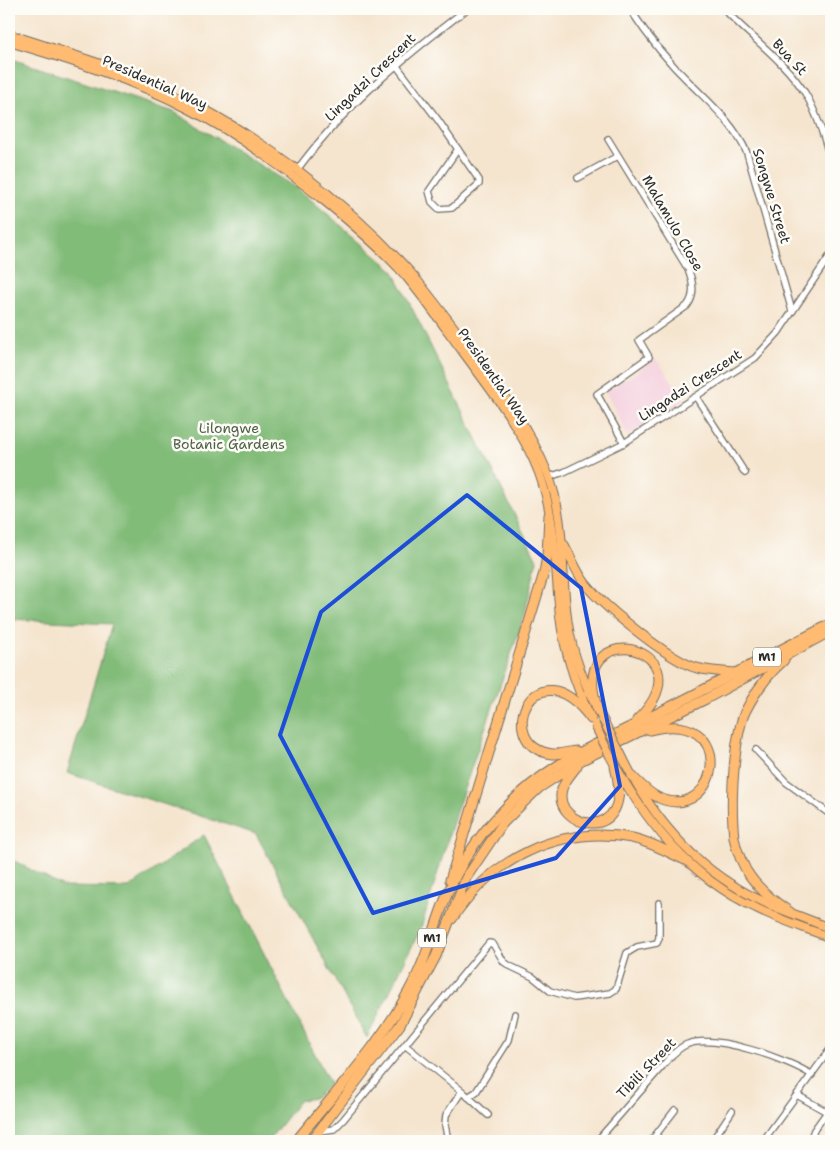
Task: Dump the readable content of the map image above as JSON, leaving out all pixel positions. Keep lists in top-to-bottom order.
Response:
{
  "streets": {
    "highway": ["M1"],
    "main road": ["Presidential Way"],
    "street": [
      "Bua St",
      "Lingadzi Crescent",
      "Songwe Street",
      "Malamulo Close",
      "Tibili Street"
    ]
  },
  "crossings": [
    ["Lingadzi Crescent", "Presidential Way"],
    ["Lingadzi Crescent", "Songwe Street"],
    ["Lingadzi Crescent", "Malamulo Close"]
  ],
  "parks": ["Lilongwe Botanic Gardens"]
}
